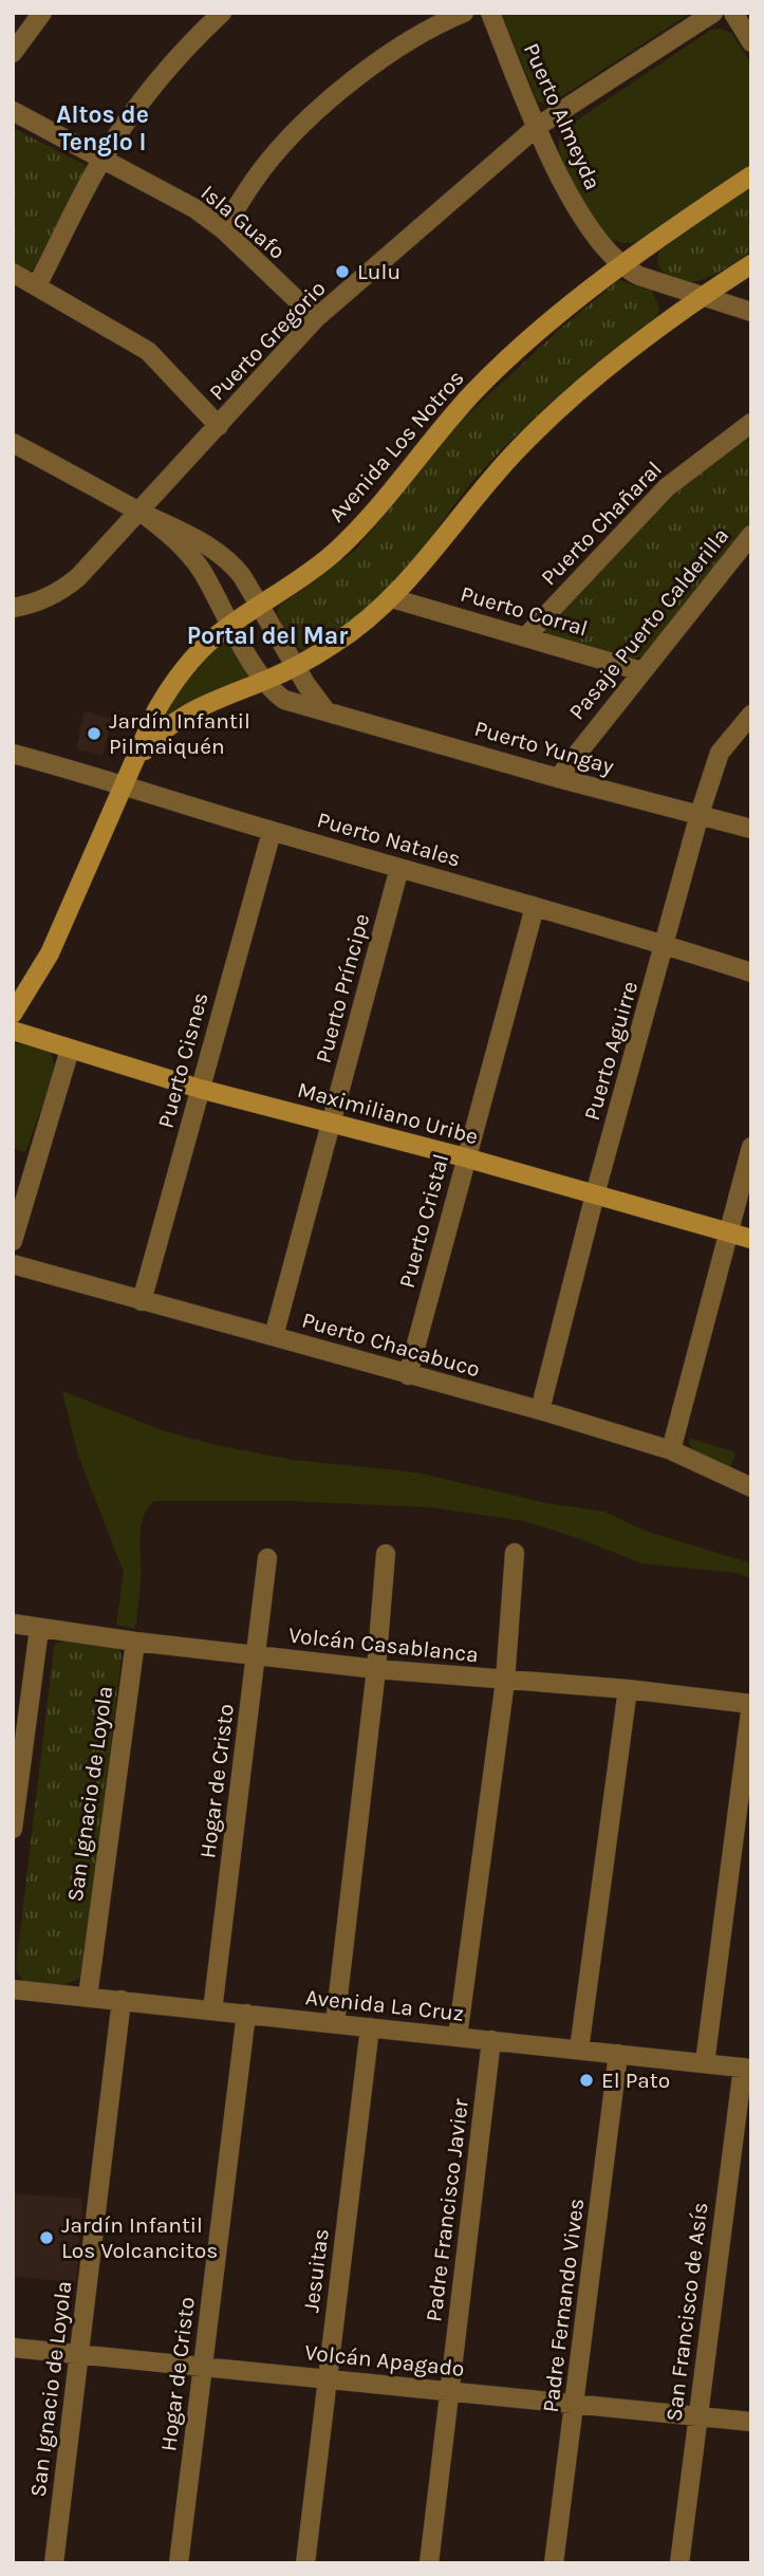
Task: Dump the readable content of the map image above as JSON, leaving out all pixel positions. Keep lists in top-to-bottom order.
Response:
{
  "streets": {
    "main road": ["Avenida Los Notros", "Maximiliano Uribe"],
    "street": [
      "Puerto Almeyda",
      "Isla Guafo",
      "Puerto Gregorio",
      "Puerto Chañaral",
      "Puerto Corral",
      "Pasaje Puerto Calderilla",
      "Puerto Yungay",
      "Puerto Natales",
      "Puerto Príncipe",
      "Puerto Aguirre",
      "Puerto Cisnes",
      "Puerto Cristal",
      "Puerto Chacabuco",
      "Volcán Casablanca",
      "Hogar de Cristo",
      "San Ignacio de Loyola",
      "Avenida La Cruz",
      "Padre Francisco Javier",
      "Jesuitas",
      "Padre Fernando Vives",
      "San Francisco de Asís",
      "Volcán Apagado"
    ]
  },
  "crossings": [
    ["Puerto Almeyda", "Puerto Gregorio"],
    ["Puerto Almeyda", "Avenida Los Notros"],
    ["Isla Guafo", "Puerto Gregorio"],
    ["Avenida Los Notros", "Puerto Corral"],
    ["Avenida Los Notros", "Puerto Yungay"],
    ["Avenida Los Notros", "Puerto Natales"],
    ["Puerto Chañaral", "Puerto Corral"],
    ["Puerto Corral", "Pasaje Puerto Calderilla"],
    ["Pasaje Puerto Calderilla", "Puerto Yungay"],
    ["Puerto Yungay", "Puerto Aguirre"],
    ["Puerto Natales", "Puerto Príncipe"],
    ["Puerto Natales", "Puerto Aguirre"],
    ["Puerto Natales", "Puerto Cisnes"],
    ["Puerto Natales", "Puerto Cristal"],
    ["Puerto Príncipe", "Maximiliano Uribe"],
    ["Puerto Príncipe", "Puerto Chacabuco"],
    ["Puerto Aguirre", "Maximiliano Uribe"],
    ["Puerto Aguirre", "Puerto Chacabuco"],
    ["Puerto Cisnes", "Maximiliano Uribe"],
    ["Puerto Cisnes", "Puerto Chacabuco"],
    ["Maximiliano Uribe", "Puerto Cristal"],
    ["Puerto Cristal", "Puerto Chacabuco"],
    ["Volcán Casablanca", "Hogar de Cristo"],
    ["Volcán Casablanca", "San Ignacio de Loyola"],
    ["Hogar de Cristo", "Avenida La Cruz"],
    ["Hogar de Cristo", "Volcán Apagado"],
    ["San Ignacio de Loyola", "Avenida La Cruz"],
    ["San Ignacio de Loyola", "Volcán Apagado"],
    ["Avenida La Cruz", "Padre Francisco Javier"],
    ["Avenida La Cruz", "Jesuitas"],
    ["Avenida La Cruz", "Padre Fernando Vives"],
    ["Avenida La Cruz", "San Francisco de Asís"],
    ["Padre Francisco Javier", "Volcán Apagado"],
    ["Jesuitas", "Volcán Apagado"],
    ["Padre Fernando Vives", "Volcán Apagado"],
    ["San Francisco de Asís", "Volcán Apagado"]
  ],
  "districts": ["Altos de Tenglo I", "Portal del Mar"],
  "places": [
    "Lulu",
    "Jardín Infantil Pilmaiquén",
    "El Pato",
    "Jardín Infantil Los Volcancitos"
  ]
}
